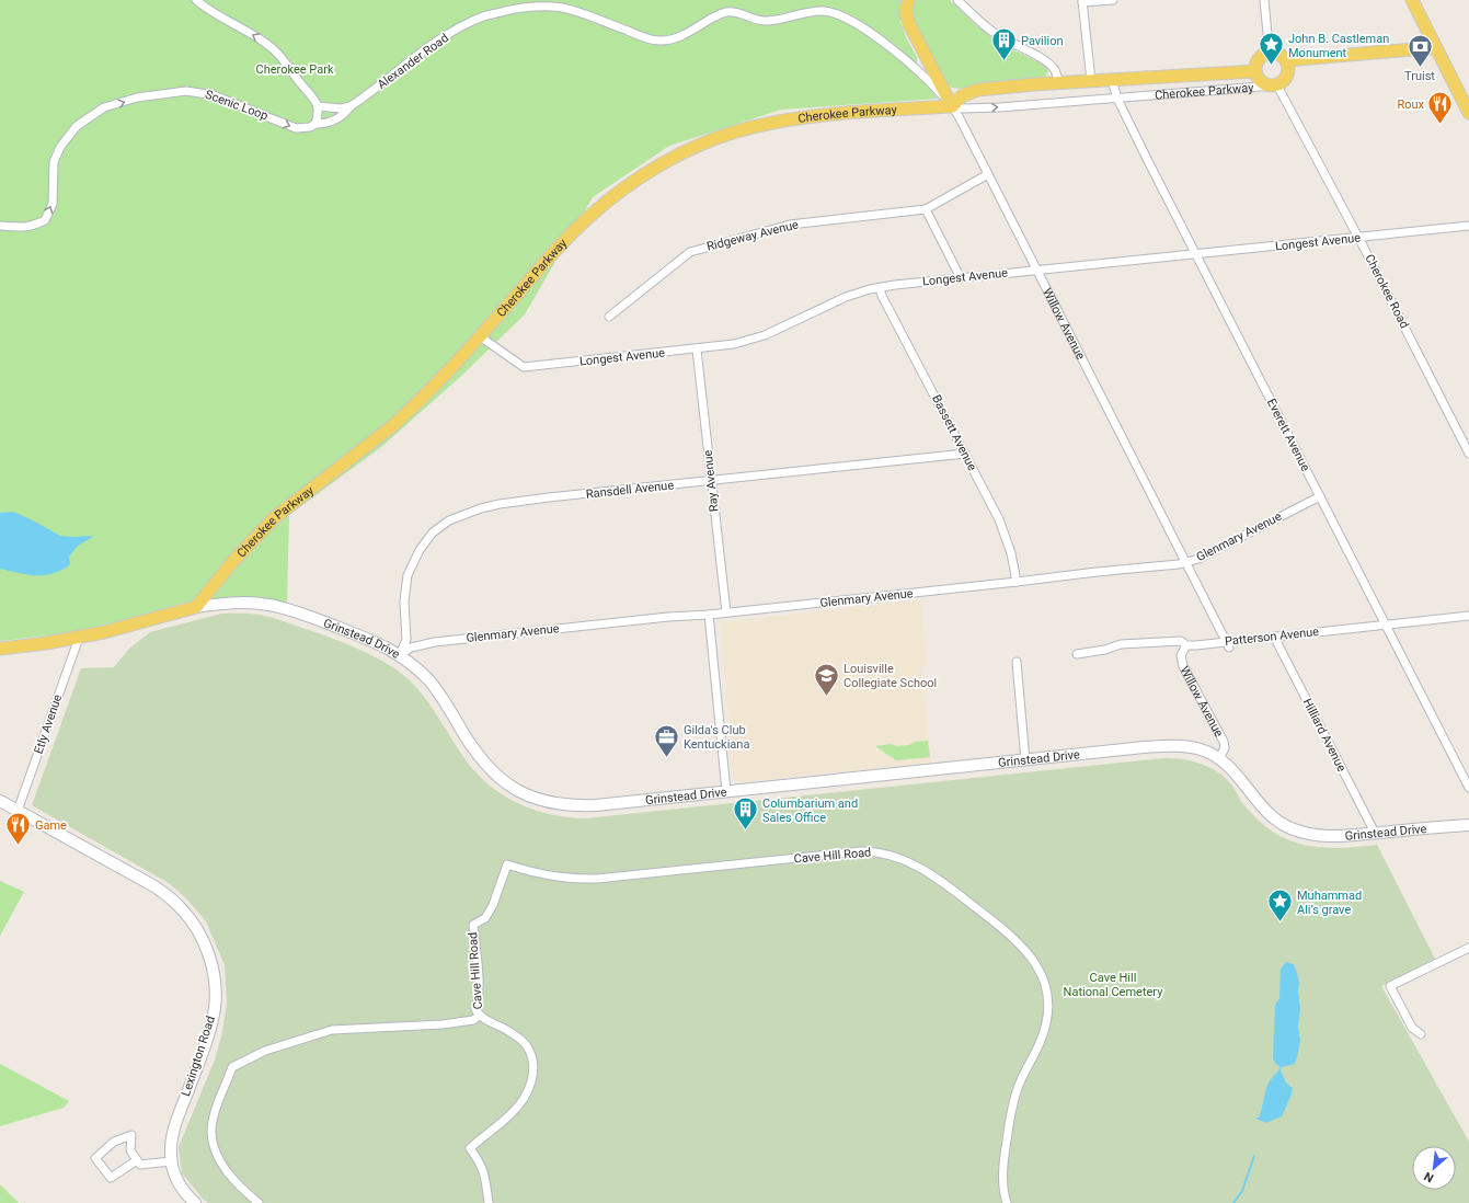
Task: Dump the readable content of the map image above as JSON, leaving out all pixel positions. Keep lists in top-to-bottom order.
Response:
{
  "streets": {
    "main road": [
      "Cherokee Parkway",
      "Willow Avenue",
      "Grinstead Drive",
      "Lexington Road"
    ],
    "street": [
      "Alexander Road",
      "Scenic Loop",
      "Ridgeway Avenue",
      "Longest Avenue",
      "Cherokee Road",
      "Bassett Avenue",
      "Everett Avenue",
      "Ray Avenue",
      "Ransdell Avenue",
      "Glenmary Avenue",
      "Patterson Avenue",
      "Etly Avenue",
      "Hilliard Avenue",
      "Cave Hill Road"
    ]
  },
  "crossings": [
    ["Alexander Road", "Cherokee Parkway"],
    ["Alexander Road", "Scenic Loop"],
    ["Alexander Road", "Willow Avenue"],
    ["Cherokee Parkway", "Longest Avenue"],
    ["Cherokee Parkway", "Cherokee Road"],
    ["Cherokee Parkway", "Willow Avenue"],
    ["Cherokee Parkway", "Everett Avenue"],
    ["Cherokee Parkway", "Grinstead Drive"],
    ["Ridgeway Avenue", "Willow Avenue"],
    ["Longest Avenue", "Cherokee Road"],
    ["Longest Avenue", "Willow Avenue"],
    ["Longest Avenue", "Bassett Avenue"],
    ["Longest Avenue", "Everett Avenue"],
    ["Longest Avenue", "Ray Avenue"],
    ["Willow Avenue", "Glenmary Avenue"],
    ["Willow Avenue", "Patterson Avenue"],
    ["Willow Avenue", "Grinstead Drive"],
    ["Bassett Avenue", "Ransdell Avenue"],
    ["Bassett Avenue", "Glenmary Avenue"],
    ["Everett Avenue", "Glenmary Avenue"],
    ["Everett Avenue", "Patterson Avenue"],
    ["Ray Avenue", "Ransdell Avenue"],
    ["Ray Avenue", "Glenmary Avenue"],
    ["Ransdell Avenue", "Glenmary Avenue"],
    ["Ransdell Avenue", "Grinstead Drive"],
    ["Glenmary Avenue", "Grinstead Drive"],
    ["Patterson Avenue", "Hilliard Avenue"],
    ["Grinstead Drive", "Etly Avenue"],
    ["Grinstead Drive", "Hilliard Avenue"],
    ["Etly Avenue", "Lexington Road"]
  ],
  "one_way": ["Scenic Loop"],
  "parks": ["Cherokee Park", "Cave Hill National Cemetery"],
  "places": {
    "building": ["Pavilion", "Columbarium and Sales Office"],
    "place": ["John B. Castleman Monument", "Muhammad Ali’s grave"],
    "bank": ["Truist"],
    "restaurant": ["Roux", "Game"],
    "school or university": ["Louisville Collegiate School"],
    "office": ["Gilda's Club Kentuckiana"]
  },
  "north": "bottom left"
}
